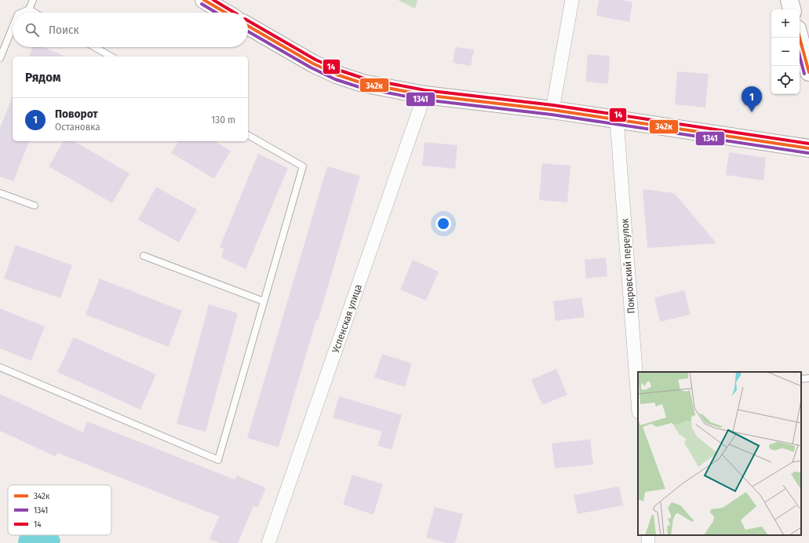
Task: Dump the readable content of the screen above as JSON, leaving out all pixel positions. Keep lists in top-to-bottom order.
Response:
{
  "streets": {
    "street": ["Покровский переулок", "Успенская улица"]
  },
  "lines": ["transit line 342к", "transit line 14", "transit line 1341"],
  "legend": ["342к", "1341", "14"],
  "page": {
    "map_buttons": ["+", "−"],
    "search": "Поиск",
    "heading": "Рядом",
    "pins": "1",
    "list": [
      {
        "mark": "1",
        "name": "Поворот",
        "note": "Остановка",
        "value": "130 m"
      }
    ]
  }
}
